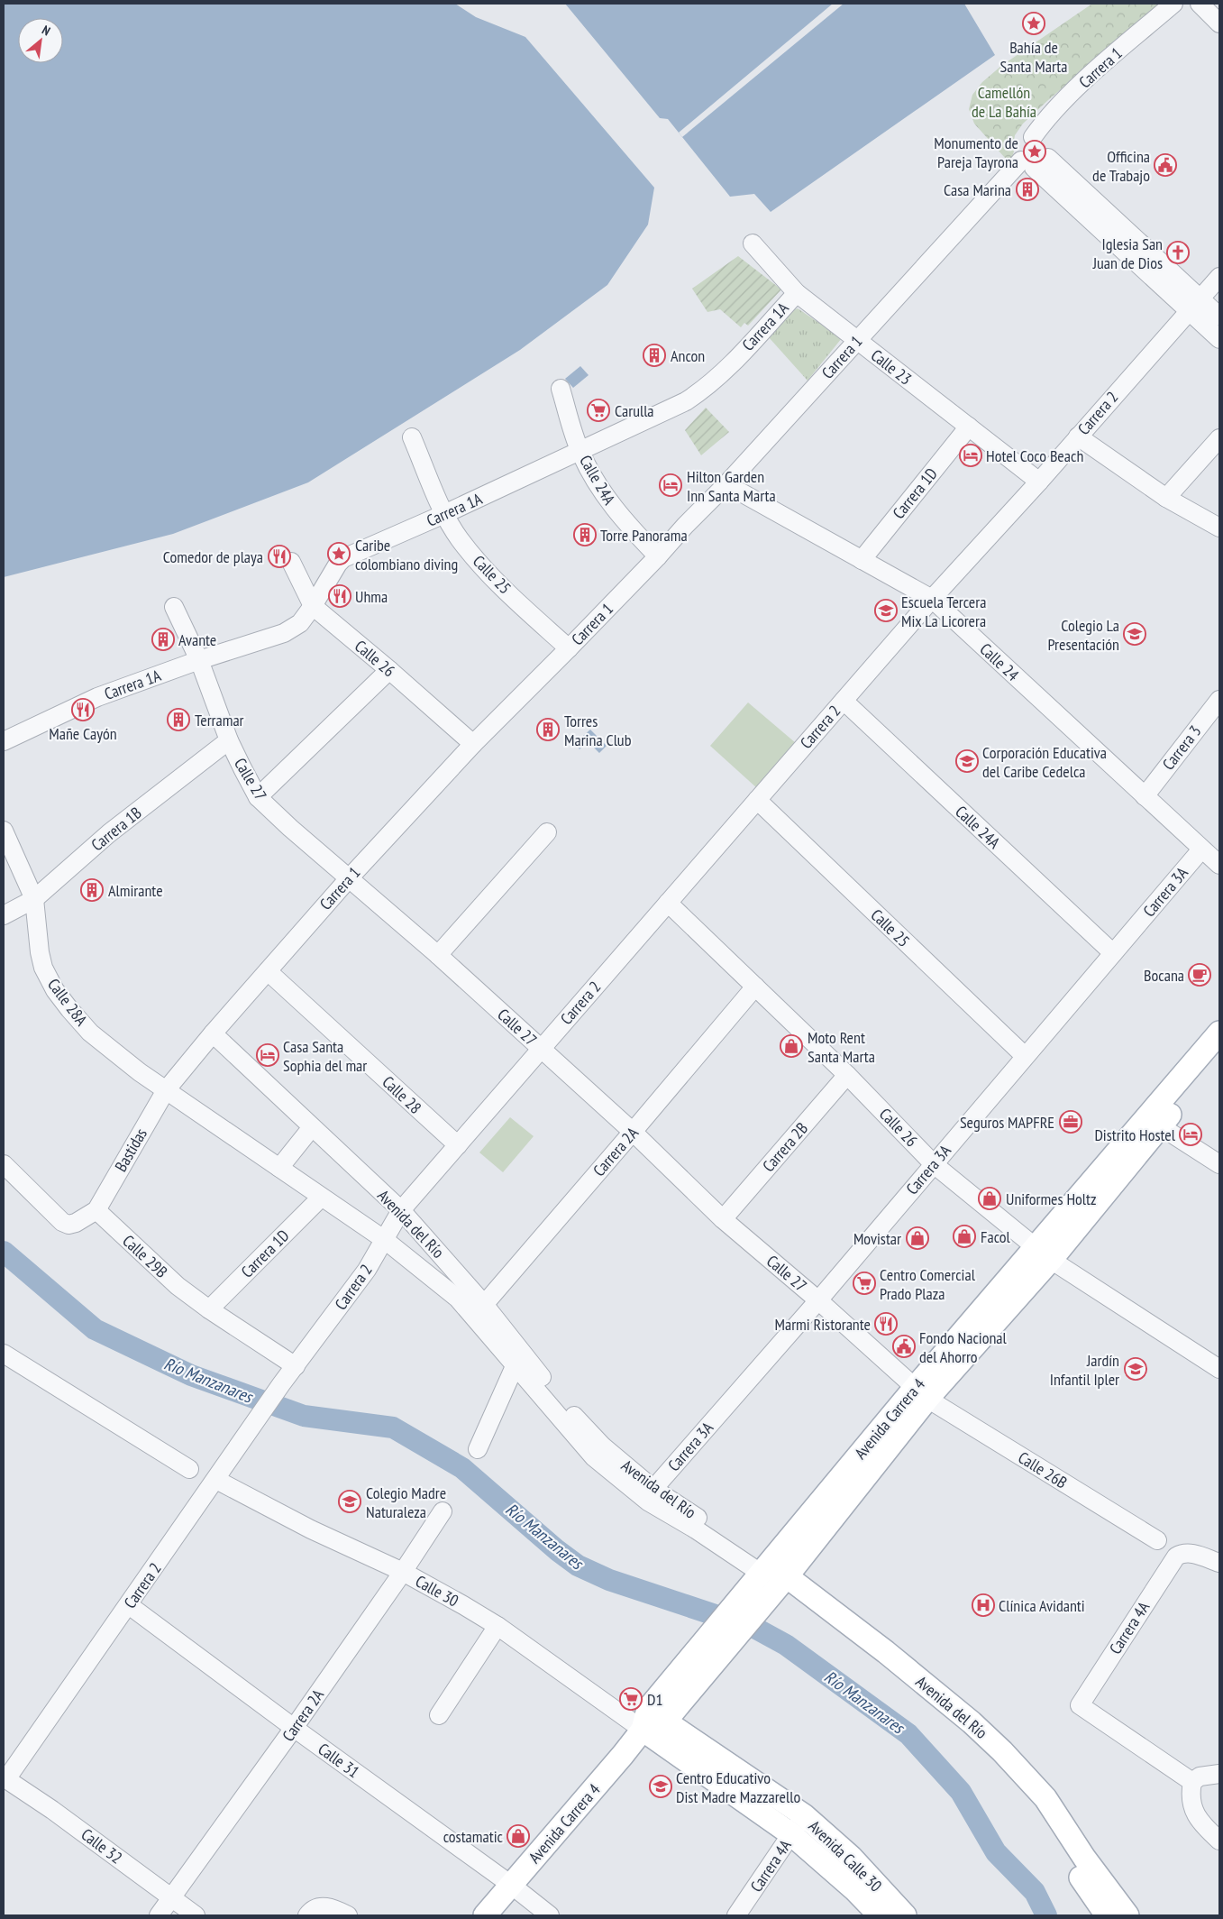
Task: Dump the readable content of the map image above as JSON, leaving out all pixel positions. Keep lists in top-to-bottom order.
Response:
{
  "streets": {
    "main road": ["Avenida del Río", "Avenida Carrera 4", "Avenida Calle 30"],
    "street": [
      "Carrera 1",
      "Carrera 1A",
      "Calle 23",
      "Carrera 2",
      "Calle 24A",
      "Carrera 1D",
      "Calle 25",
      "Calle 26",
      "Calle 24",
      "Carrera 3",
      "Calle 27",
      "Carrera 1B",
      "Carrera 3A",
      "Calle 28A",
      "Calle 28",
      "Carrera 2B",
      "Bastidas",
      "Carrera 2A",
      "Calle 29B",
      "Calle 26B",
      "Calle 30",
      "Carrera 4A",
      "Calle 31",
      "Calle 32"
    ]
  },
  "crossings": [
    ["Carrera 1", "Calle 23"],
    ["Carrera 1", "Calle 24A"],
    ["Carrera 1", "Calle 25"],
    ["Carrera 1", "Calle 26"],
    ["Carrera 1", "Calle 24"],
    ["Carrera 1", "Calle 27"],
    ["Carrera 1", "Calle 28A"],
    ["Carrera 1", "Calle 28"],
    ["Carrera 1", "Bastidas"],
    ["Carrera 1", "Avenida del Río"],
    ["Carrera 1A", "Calle 23"],
    ["Carrera 1A", "Calle 24A"],
    ["Carrera 1A", "Calle 25"],
    ["Carrera 1A", "Calle 26"],
    ["Carrera 1A", "Calle 27"],
    ["Calle 23", "Carrera 2"],
    ["Calle 23", "Carrera 1D"],
    ["Carrera 2", "Calle 24A"],
    ["Carrera 2", "Calle 25"],
    ["Carrera 2", "Calle 26"],
    ["Carrera 2", "Calle 24"],
    ["Carrera 2", "Calle 27"],
    ["Carrera 2", "Calle 28"],
    ["Carrera 2", "Avenida del Río"],
    ["Carrera 2", "Calle 29B"],
    ["Carrera 2", "Calle 30"],
    ["Carrera 2", "Calle 31"],
    ["Carrera 2", "Calle 32"],
    ["Calle 24A", "Carrera 3A"],
    ["Carrera 1D", "Calle 24"],
    ["Carrera 1D", "Avenida del Río"],
    ["Carrera 1D", "Calle 29B"],
    ["Calle 25", "Carrera 3A"],
    ["Calle 26", "Carrera 3A"],
    ["Calle 26", "Carrera 2B"],
    ["Calle 26", "Carrera 2A"],
    ["Calle 26", "Avenida Carrera 4"],
    ["Calle 24", "Carrera 3"],
    ["Calle 24", "Carrera 3A"],
    ["Calle 27", "Carrera 1B"],
    ["Calle 27", "Carrera 3A"],
    ["Calle 27", "Carrera 2B"],
    ["Calle 27", "Carrera 2A"],
    ["Calle 27", "Avenida Carrera 4"],
    ["Calle 27", "Calle 26B"],
    ["Carrera 1B", "Calle 28A"],
    ["Carrera 3A", "Avenida del Río"],
    ["Calle 28A", "Bastidas"],
    ["Calle 28A", "Avenida del Río"],
    ["Bastidas", "Avenida del Río"],
    ["Bastidas", "Calle 29B"],
    ["Carrera 2A", "Avenida del Río"],
    ["Carrera 2A", "Calle 30"],
    ["Carrera 2A", "Calle 31"],
    ["Carrera 2A", "Calle 32"],
    ["Avenida del Río", "Avenida Carrera 4"],
    ["Avenida Carrera 4", "Calle 26B"],
    ["Avenida Carrera 4", "Calle 30"],
    ["Avenida Carrera 4", "Calle 31"],
    ["Avenida Carrera 4", "Avenida Calle 30"],
    ["Calle 30", "Avenida Calle 30"],
    ["Carrera 4A", "Avenida Calle 30"]
  ],
  "water": ["Río Manzanares"],
  "parks": ["Camellón de La Bahía"],
  "places": {
    "place": ["Bahía de Santa Marta", "Monumento de Pareja Tayrona", "Caribe colombiano diving"],
    "public building": ["Officina de Trabajo", "Fondo Nacional del Ahorro"],
    "building": [
      "Casa Marina",
      "Ancon",
      "Torre Panorama",
      "Avante",
      "Terramar",
      "Torres Marina Club",
      "Almirante"
    ],
    "church": ["Iglesia San Juan de Dios"],
    "supermarket": ["Carulla", "Centro Comercial Prado Plaza", "D1"],
    "hotel": [
      "Hotel Coco Beach",
      "Hilton Garden Inn Santa Marta",
      "Casa Santa Sophia del mar",
      "Distrito Hostel"
    ],
    "restaurant": [
      "Comedor de playa",
      "Uhma",
      "Mañe Cayón",
      "Marmi Ristorante"
    ],
    "school or university": [
      "Escuela Tercera Mix La Licorera",
      "Colegio La Presentación",
      "Corporación Educativa del Caribe Cedelca",
      "Jardín Infantil Ipler",
      "Colegio Madre Naturaleza",
      "Centro Educativo Dist Madre Mazzarello"
    ],
    "cafe": ["Bocana"],
    "shop": [
      "Moto Rent Santa Marta",
      "Uniformes Holtz",
      "Facol",
      "Movistar",
      "costamatic"
    ],
    "office": ["Seguros MAPFRE"],
    "hospital": ["Clínica Avidanti"]
  },
  "north": "top right"
}
